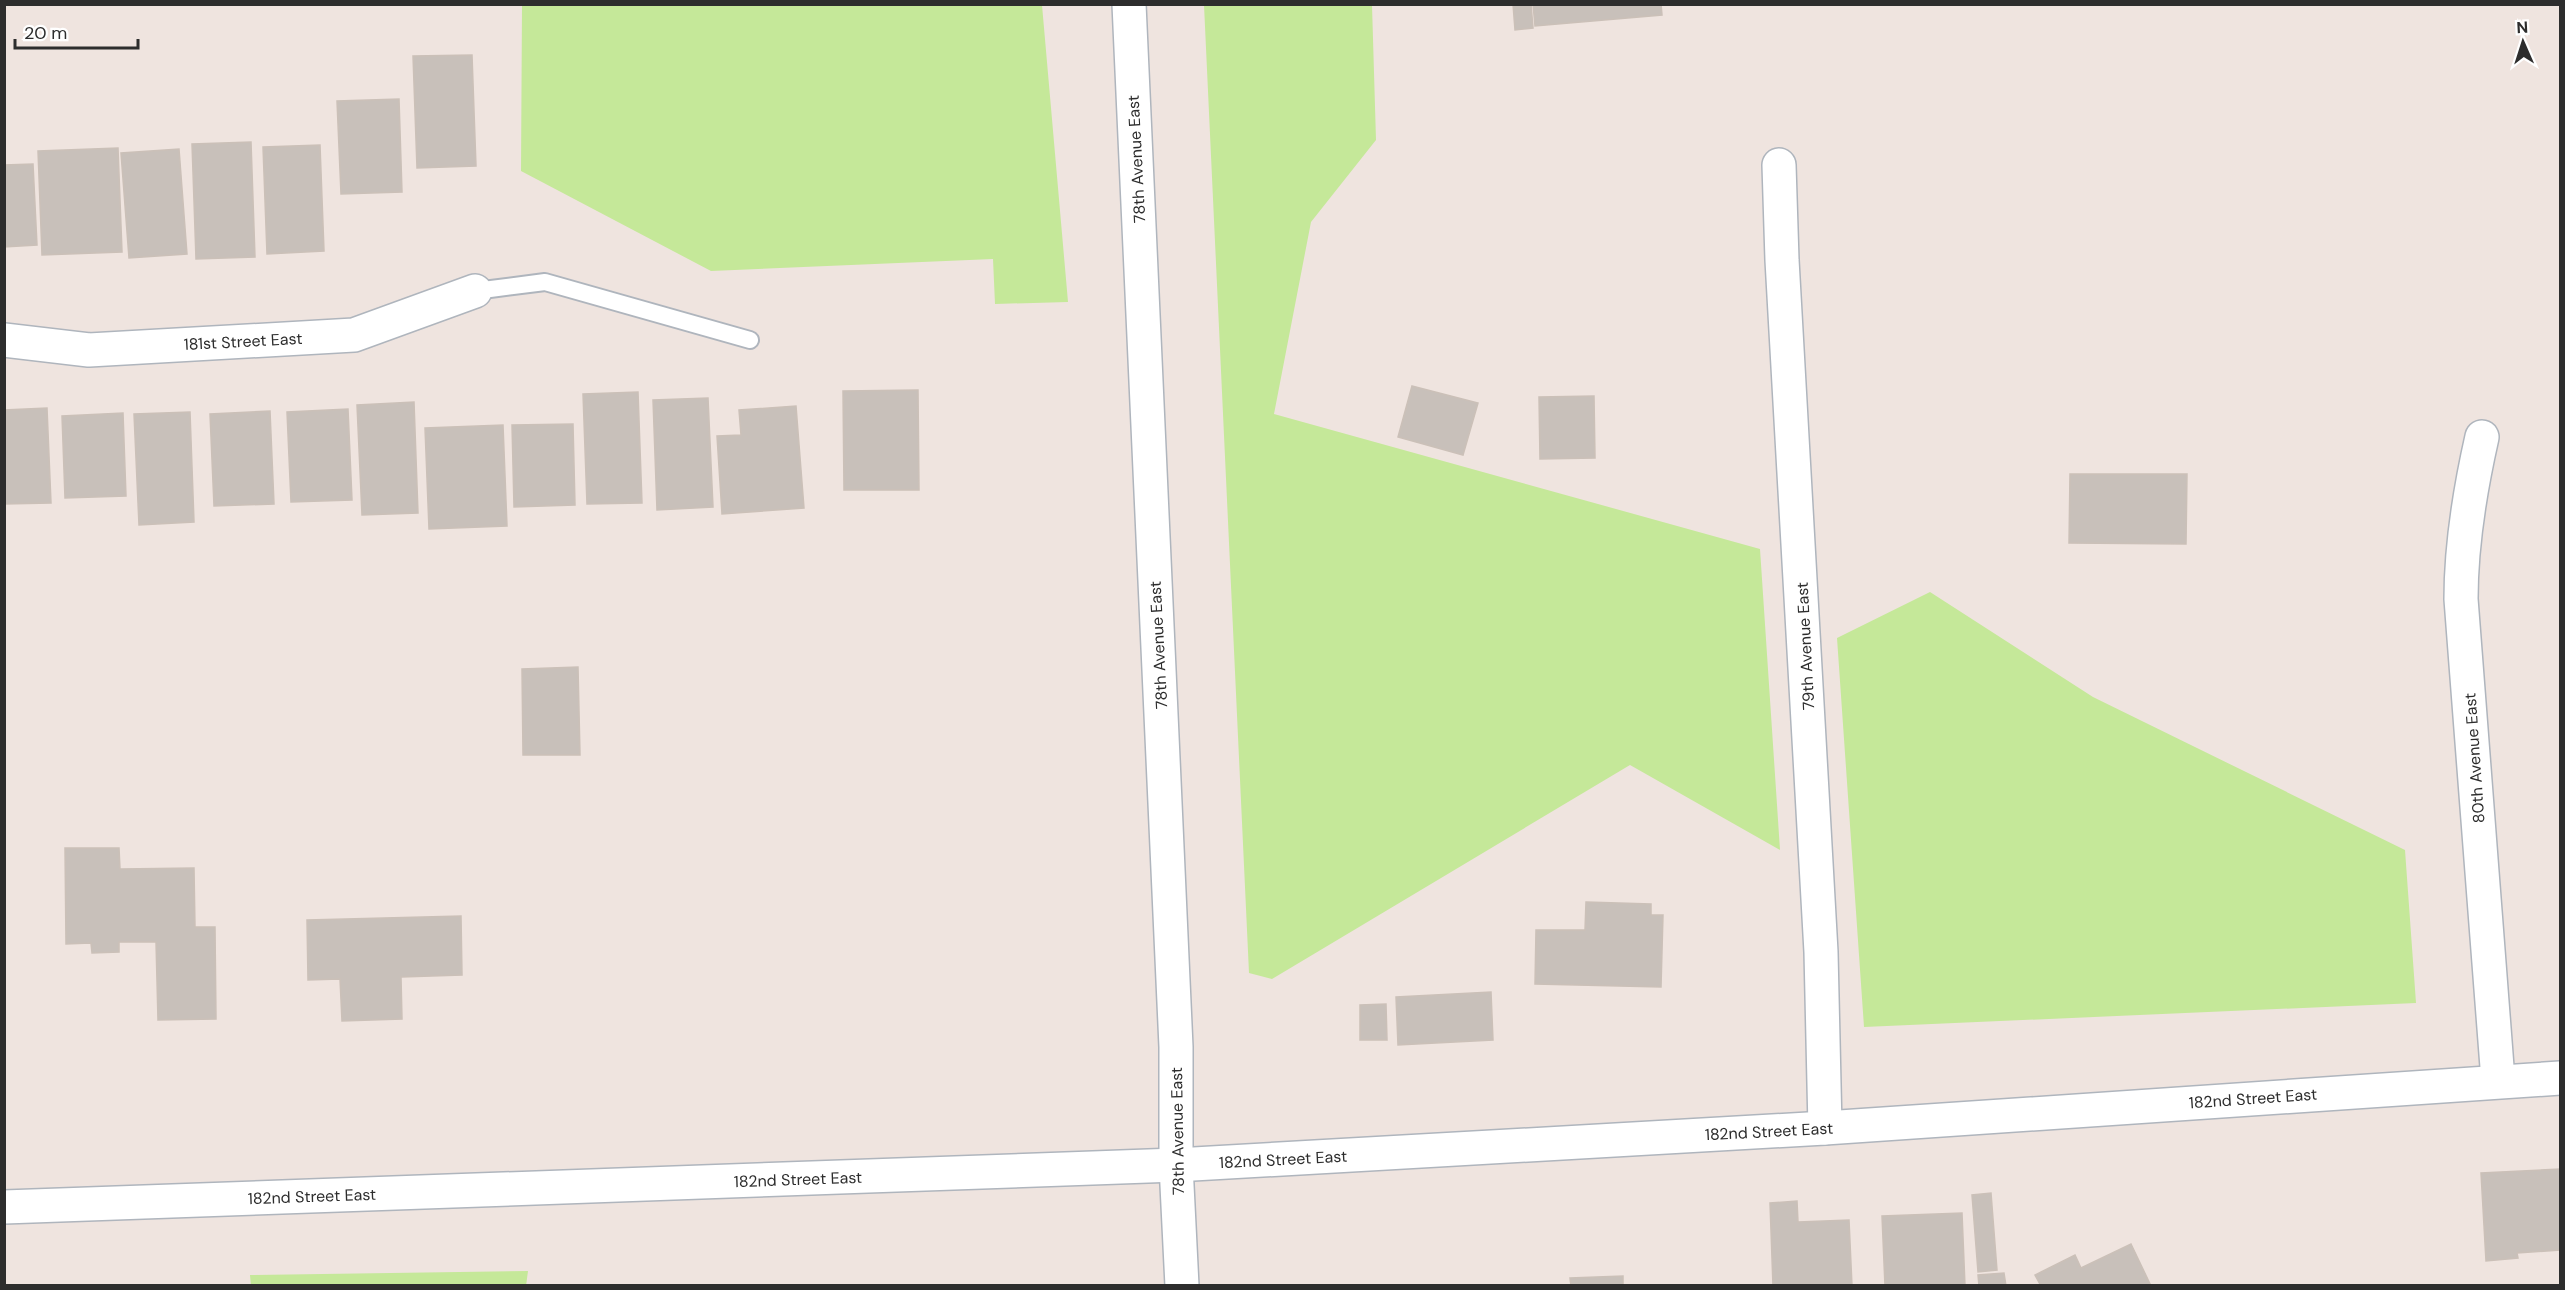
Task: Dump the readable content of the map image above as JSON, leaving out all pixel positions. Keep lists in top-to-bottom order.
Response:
{
  "streets": {
    "street": [
      "78th Avenue East",
      "181st Street East",
      "79th Avenue East",
      "80th Avenue East",
      "182nd Street East"
    ]
  },
  "crossings": [
    ["78th Avenue East", "182nd Street East"],
    ["79th Avenue East", "182nd Street East"],
    ["80th Avenue East", "182nd Street East"]
  ],
  "scale_bar": "20 m",
  "north": "top"
}
